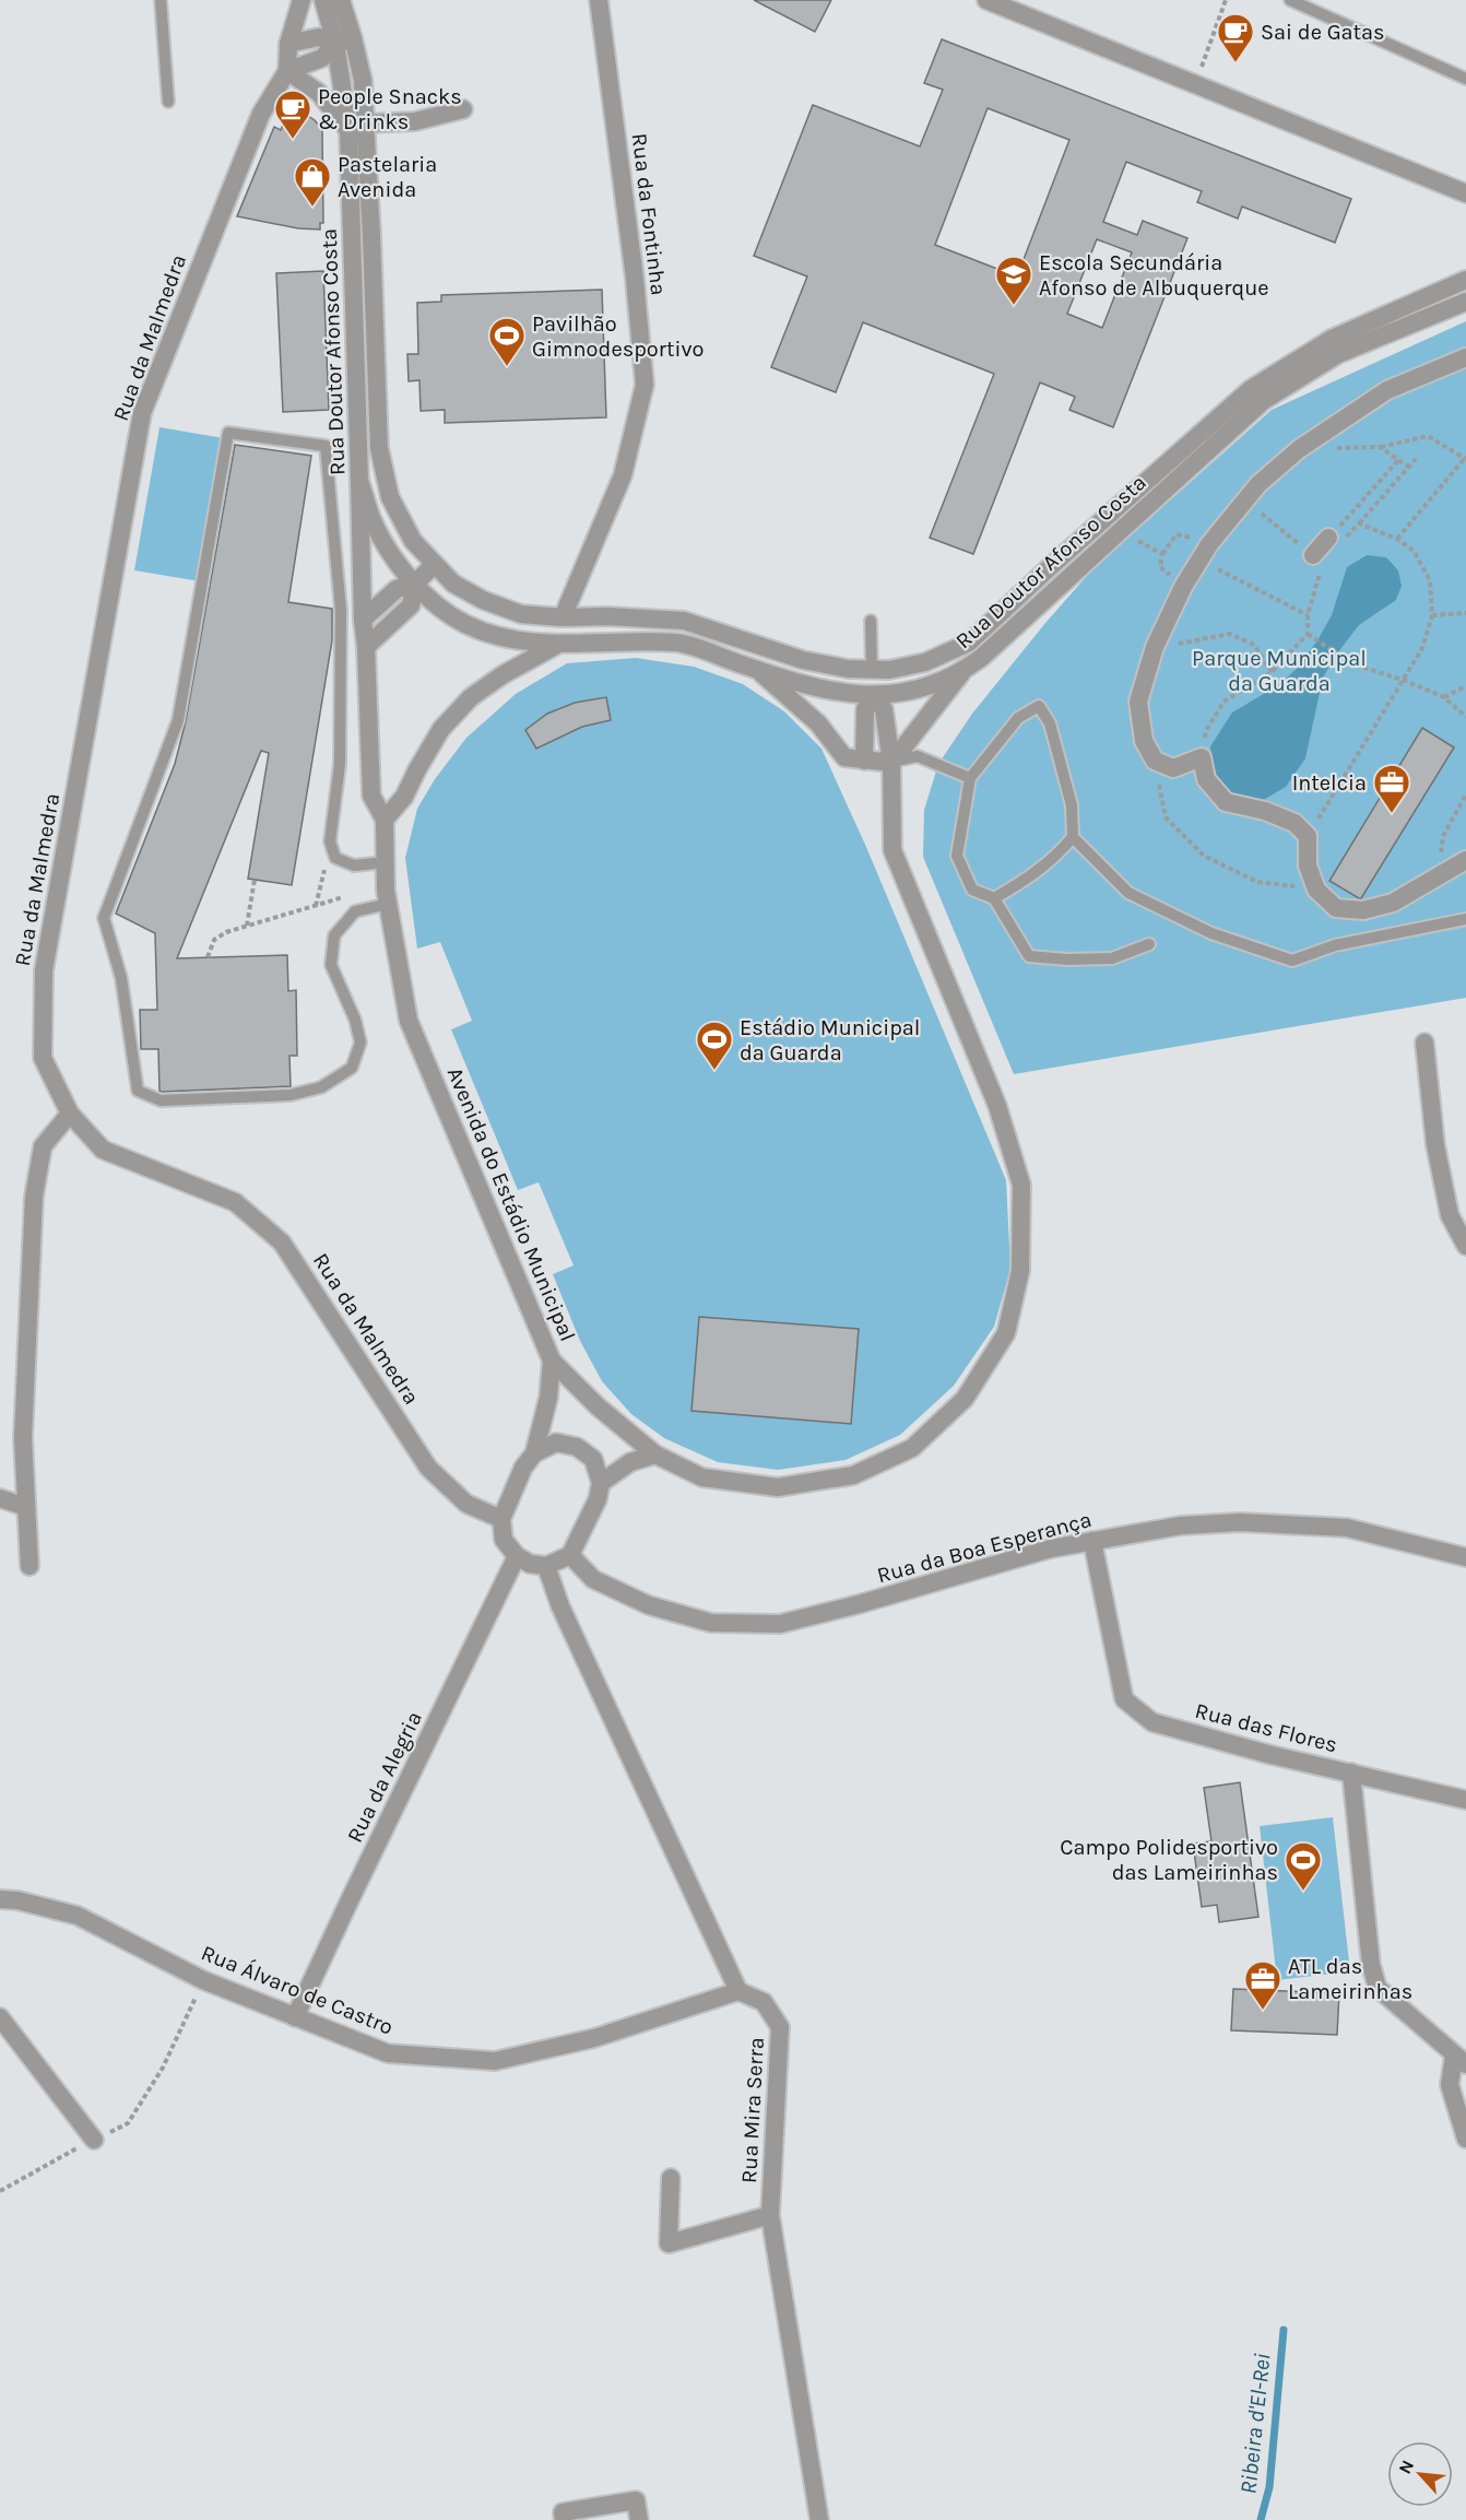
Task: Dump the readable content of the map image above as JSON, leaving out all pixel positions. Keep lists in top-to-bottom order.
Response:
{
  "streets": {
    "street": [
      "Rua da Fontinha",
      "Rua da Malmedra",
      "Rua Doutor Afonso Costa",
      "Avenida do Estádio Municipal",
      "Rua da Boa Esperança",
      "Rua das Flores",
      "Rua da Alegria",
      "Rua Álvaro de Castro",
      "Rua Mira Serra"
    ]
  },
  "crossings": [
    ["Rua da Fontinha", "Rua Doutor Afonso Costa"],
    ["Rua da Malmedra", "Rua da Boa Esperança"],
    ["Rua da Malmedra", "Rua da Alegria"],
    ["Rua Doutor Afonso Costa", "Avenida do Estádio Municipal"],
    ["Rua da Boa Esperança", "Rua das Flores"],
    ["Rua da Boa Esperança", "Rua da Alegria"],
    ["Rua da Alegria", "Rua Álvaro de Castro"],
    ["Rua Álvaro de Castro", "Rua Mira Serra"]
  ],
  "water": ["Ribeira d'El-Rei"],
  "parks": ["Parque Municipal da Guarda"],
  "places": {
    "cafe": ["Sai de Gatas", "People Snacks & Drinks"],
    "shop": ["Pastelaria Avenida"],
    "school or university": ["Escola Secundária Afonso de Albuquerque"],
    "sports": ["Pavilhão Gimnodesportivo", "Estádio Municipal da Guarda", "Campo Polidesportivo das Lameirinhas"],
    "office": ["Intelcia", "ATL das Lameirinhas"]
  },
  "north": "top left"
}
